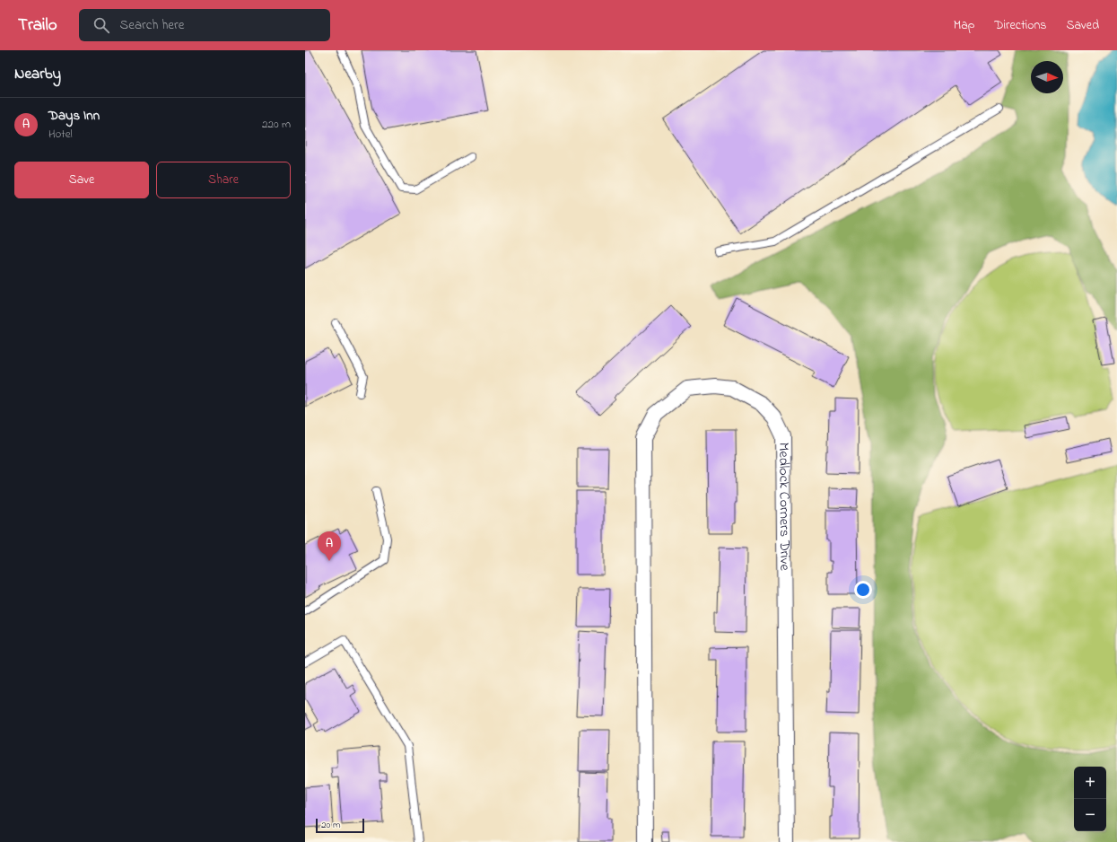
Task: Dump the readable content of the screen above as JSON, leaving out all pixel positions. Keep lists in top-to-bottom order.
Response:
{
  "streets": {
    "street": ["Medlock Corners Drive"]
  },
  "scale_bar": "20 m",
  "north": "right",
  "page": {
    "header": "Trailo",
    "search": "Search here",
    "nav": ["Map", "Directions", "Saved"],
    "heading": "Nearby",
    "list": [
      {
        "mark": "A",
        "name": "Days Inn",
        "note": "Hotel",
        "value": "220 m"
      }
    ],
    "buttons": ["Save", "Share"],
    "pins": "A",
    "map_buttons": ["+", "−"],
    "scale": "20 m"
  }
}
